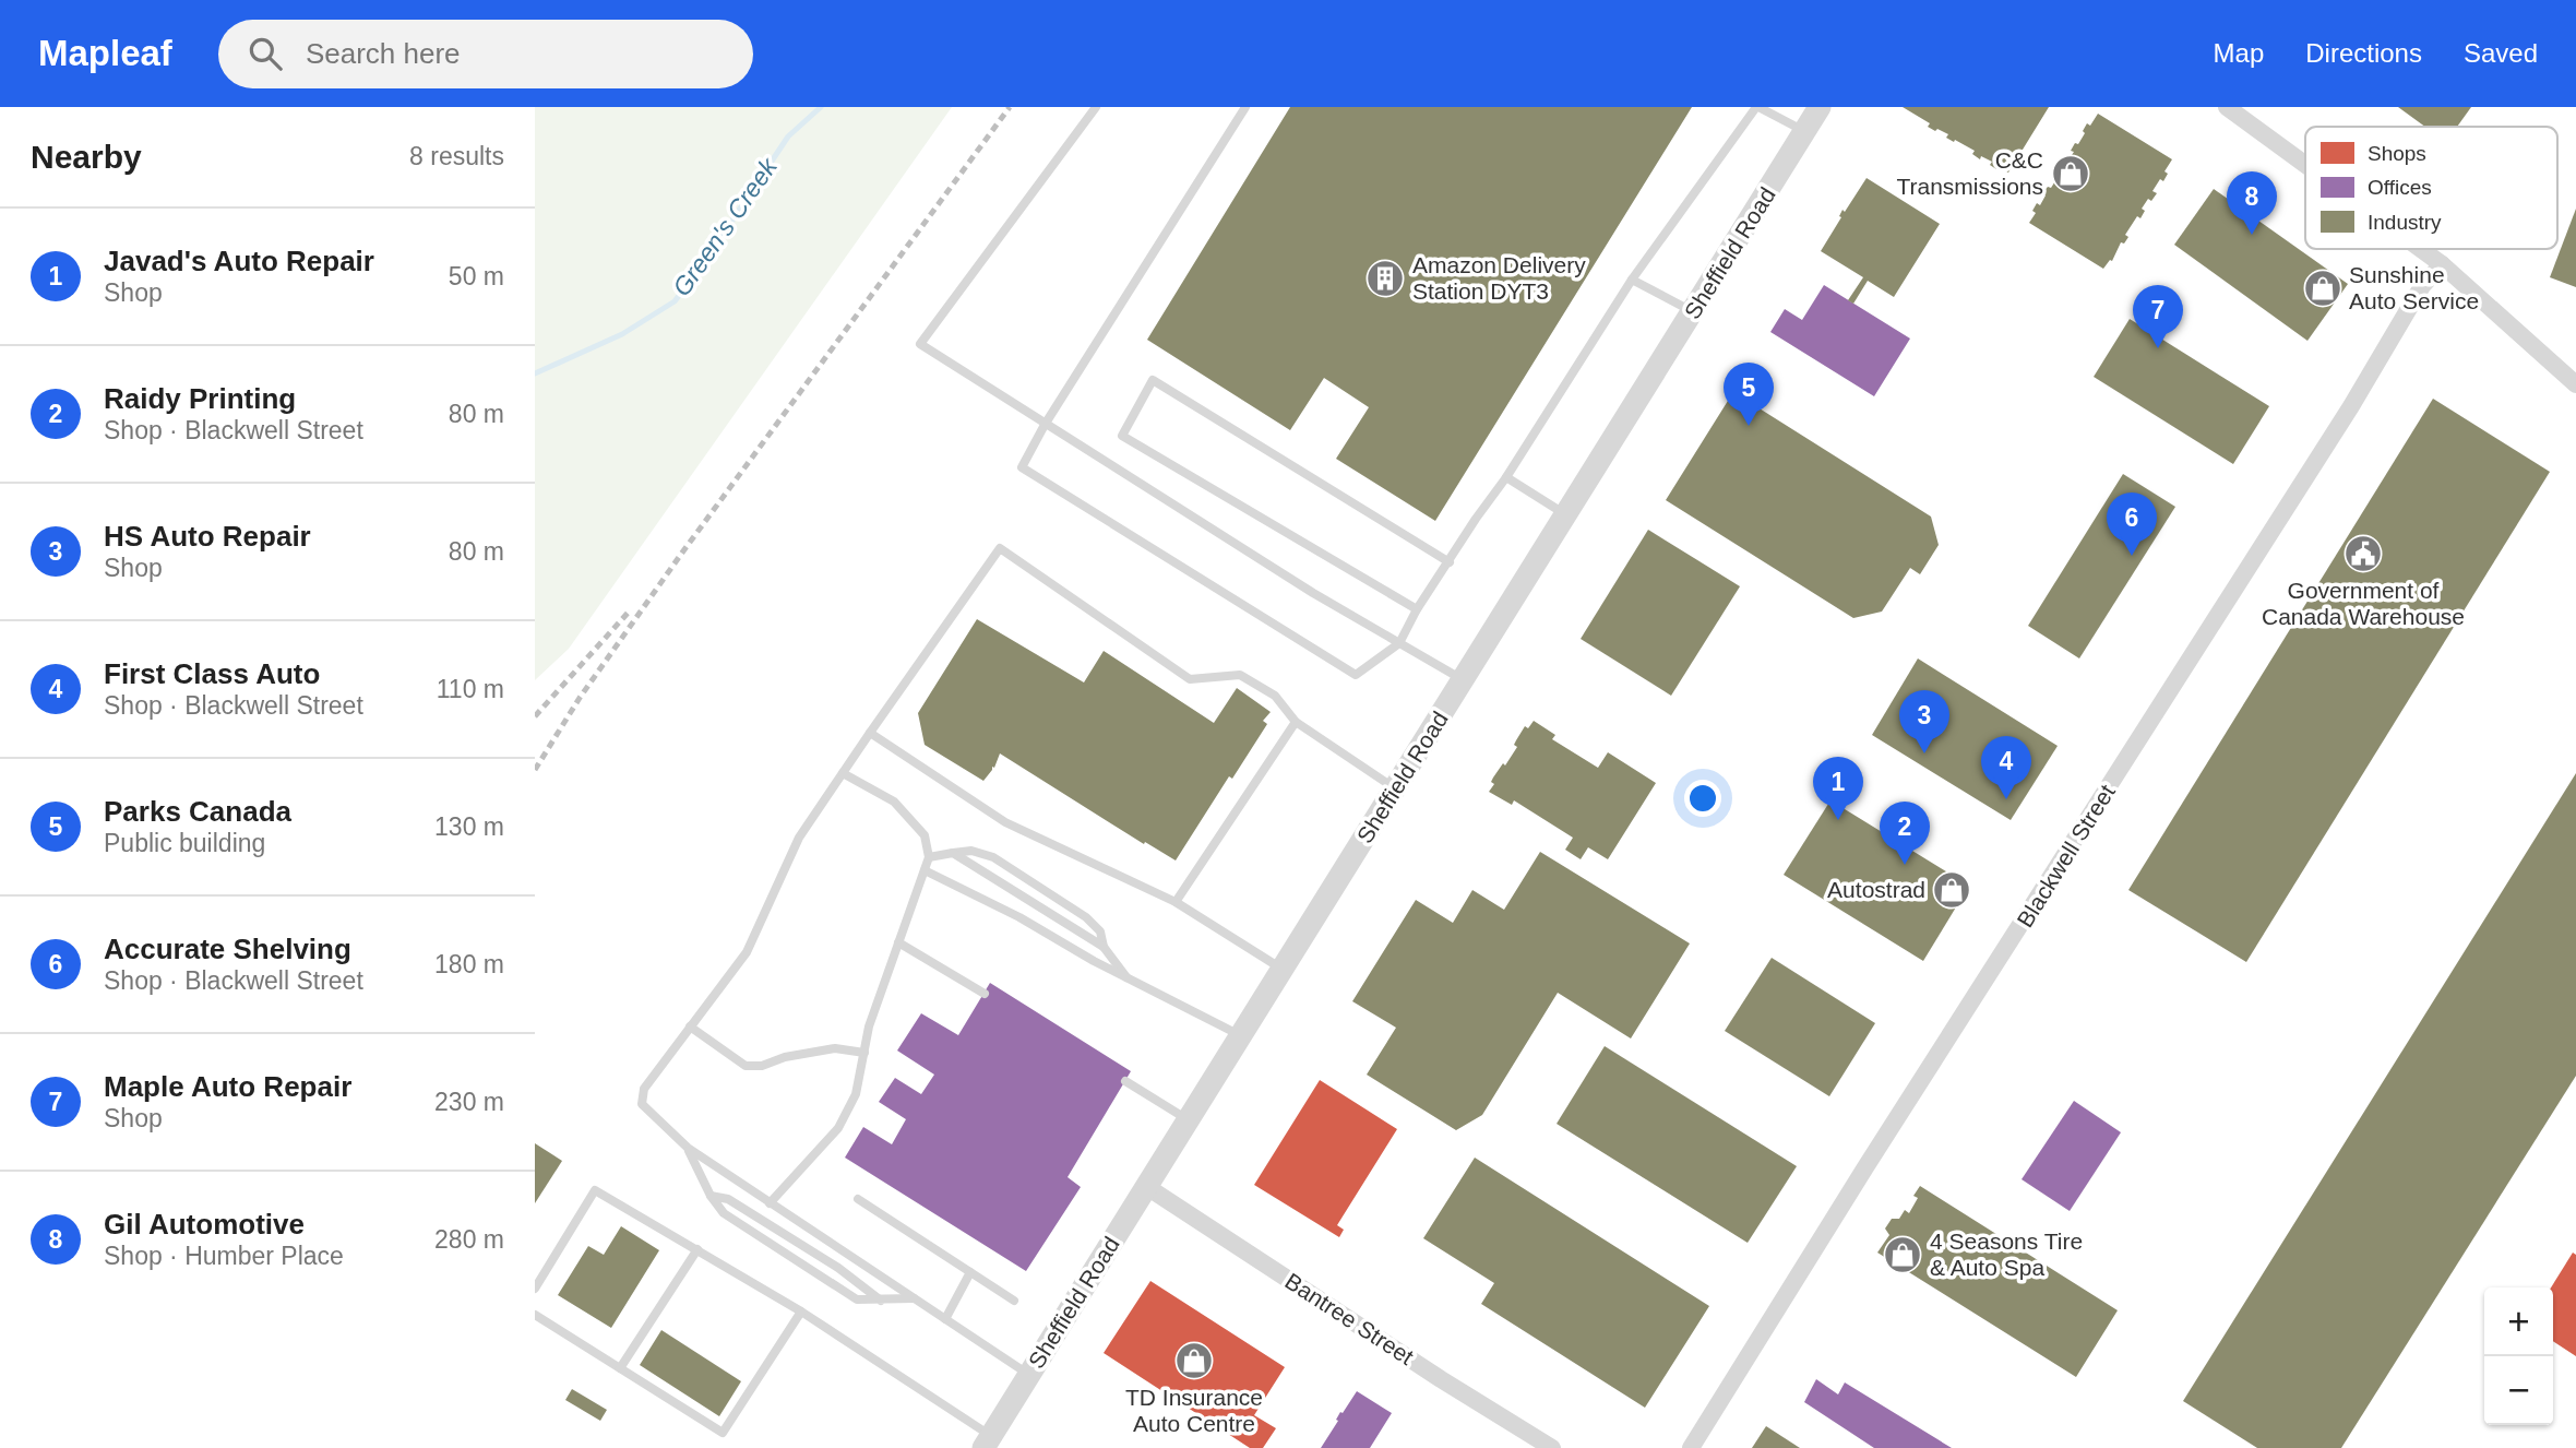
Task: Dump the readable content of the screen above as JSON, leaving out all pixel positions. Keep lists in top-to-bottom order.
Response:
{
  "streets": {
    "street": ["Sheffield Road", "Blackwell Street", "Bantree Street"]
  },
  "crossings": [
    ["Sheffield Road", "Bantree Street"]
  ],
  "water": ["Green's Creek"],
  "places": {
    "shop": [
      "C&C Transmissions",
      "Sunshine Auto Service",
      "Autostrad",
      "4 Seasons Tire & Auto Spa",
      "TD Insurance Auto Centre"
    ],
    "building": ["Amazon Delivery Station DYT3"],
    "public building": ["Government of Canada Warehouse"]
  },
  "legend": ["Shops", "Offices", "Industry"],
  "page": {
    "header": "Mapleaf",
    "search": "Search here",
    "nav": ["Map", "Directions", "Saved"],
    "heading": ["Nearby", "8 results"],
    "pins": [
      "8",
      "7",
      "5",
      "6",
      "3",
      "4",
      "1",
      "2"
    ],
    "list": [
      {
        "mark": "1",
        "name": "Javad's Auto Repair",
        "note": "Shop",
        "value": "50 m"
      },
      {
        "mark": "2",
        "name": "Raidy Printing",
        "note": "Shop · Blackwell Street",
        "value": "80 m"
      },
      {
        "mark": "3",
        "name": "HS Auto Repair",
        "note": "Shop",
        "value": "80 m"
      },
      {
        "mark": "4",
        "name": "First Class Auto",
        "note": "Shop · Blackwell Street",
        "value": "110 m"
      },
      {
        "mark": "5",
        "name": "Parks Canada",
        "note": "Public building",
        "value": "130 m"
      },
      {
        "mark": "6",
        "name": "Accurate Shelving",
        "note": "Shop · Blackwell Street",
        "value": "180 m"
      },
      {
        "mark": "7",
        "name": "Maple Auto Repair",
        "note": "Shop",
        "value": "230 m"
      },
      {
        "mark": "8",
        "name": "Gil Automotive",
        "note": "Shop · Humber Place",
        "value": "280 m"
      }
    ],
    "map_buttons": ["+", "−"]
  }
}
